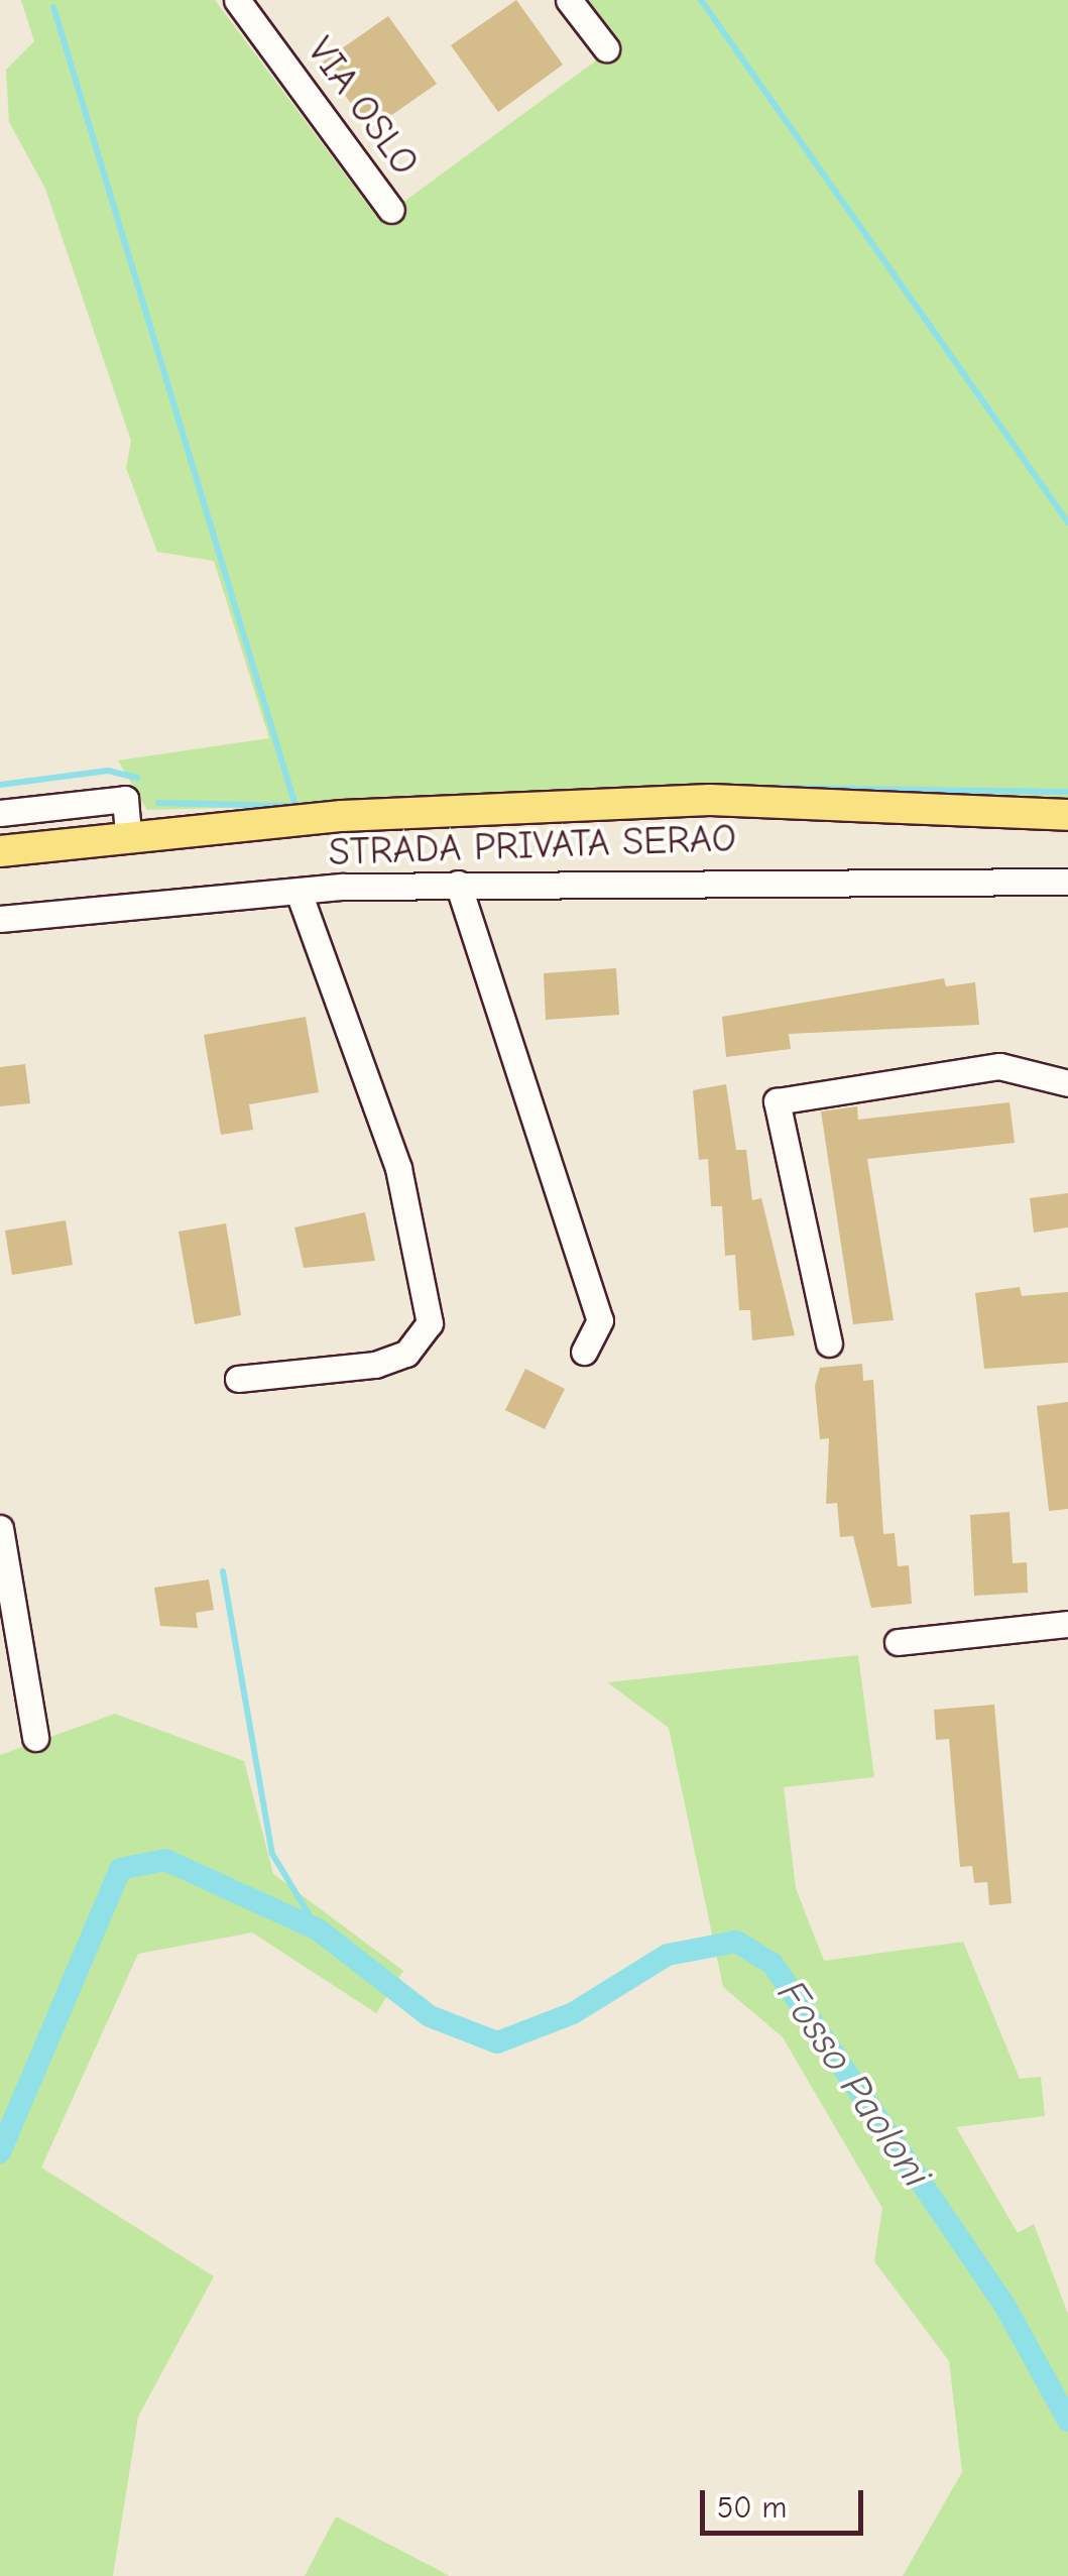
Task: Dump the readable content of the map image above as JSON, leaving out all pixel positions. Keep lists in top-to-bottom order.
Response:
{
  "streets": {
    "street": ["VIA OSLO", "STRADA PRIVATA SERAO"]
  },
  "water": ["Fosso Paoloni"],
  "scale_bar": "50 m"
}
